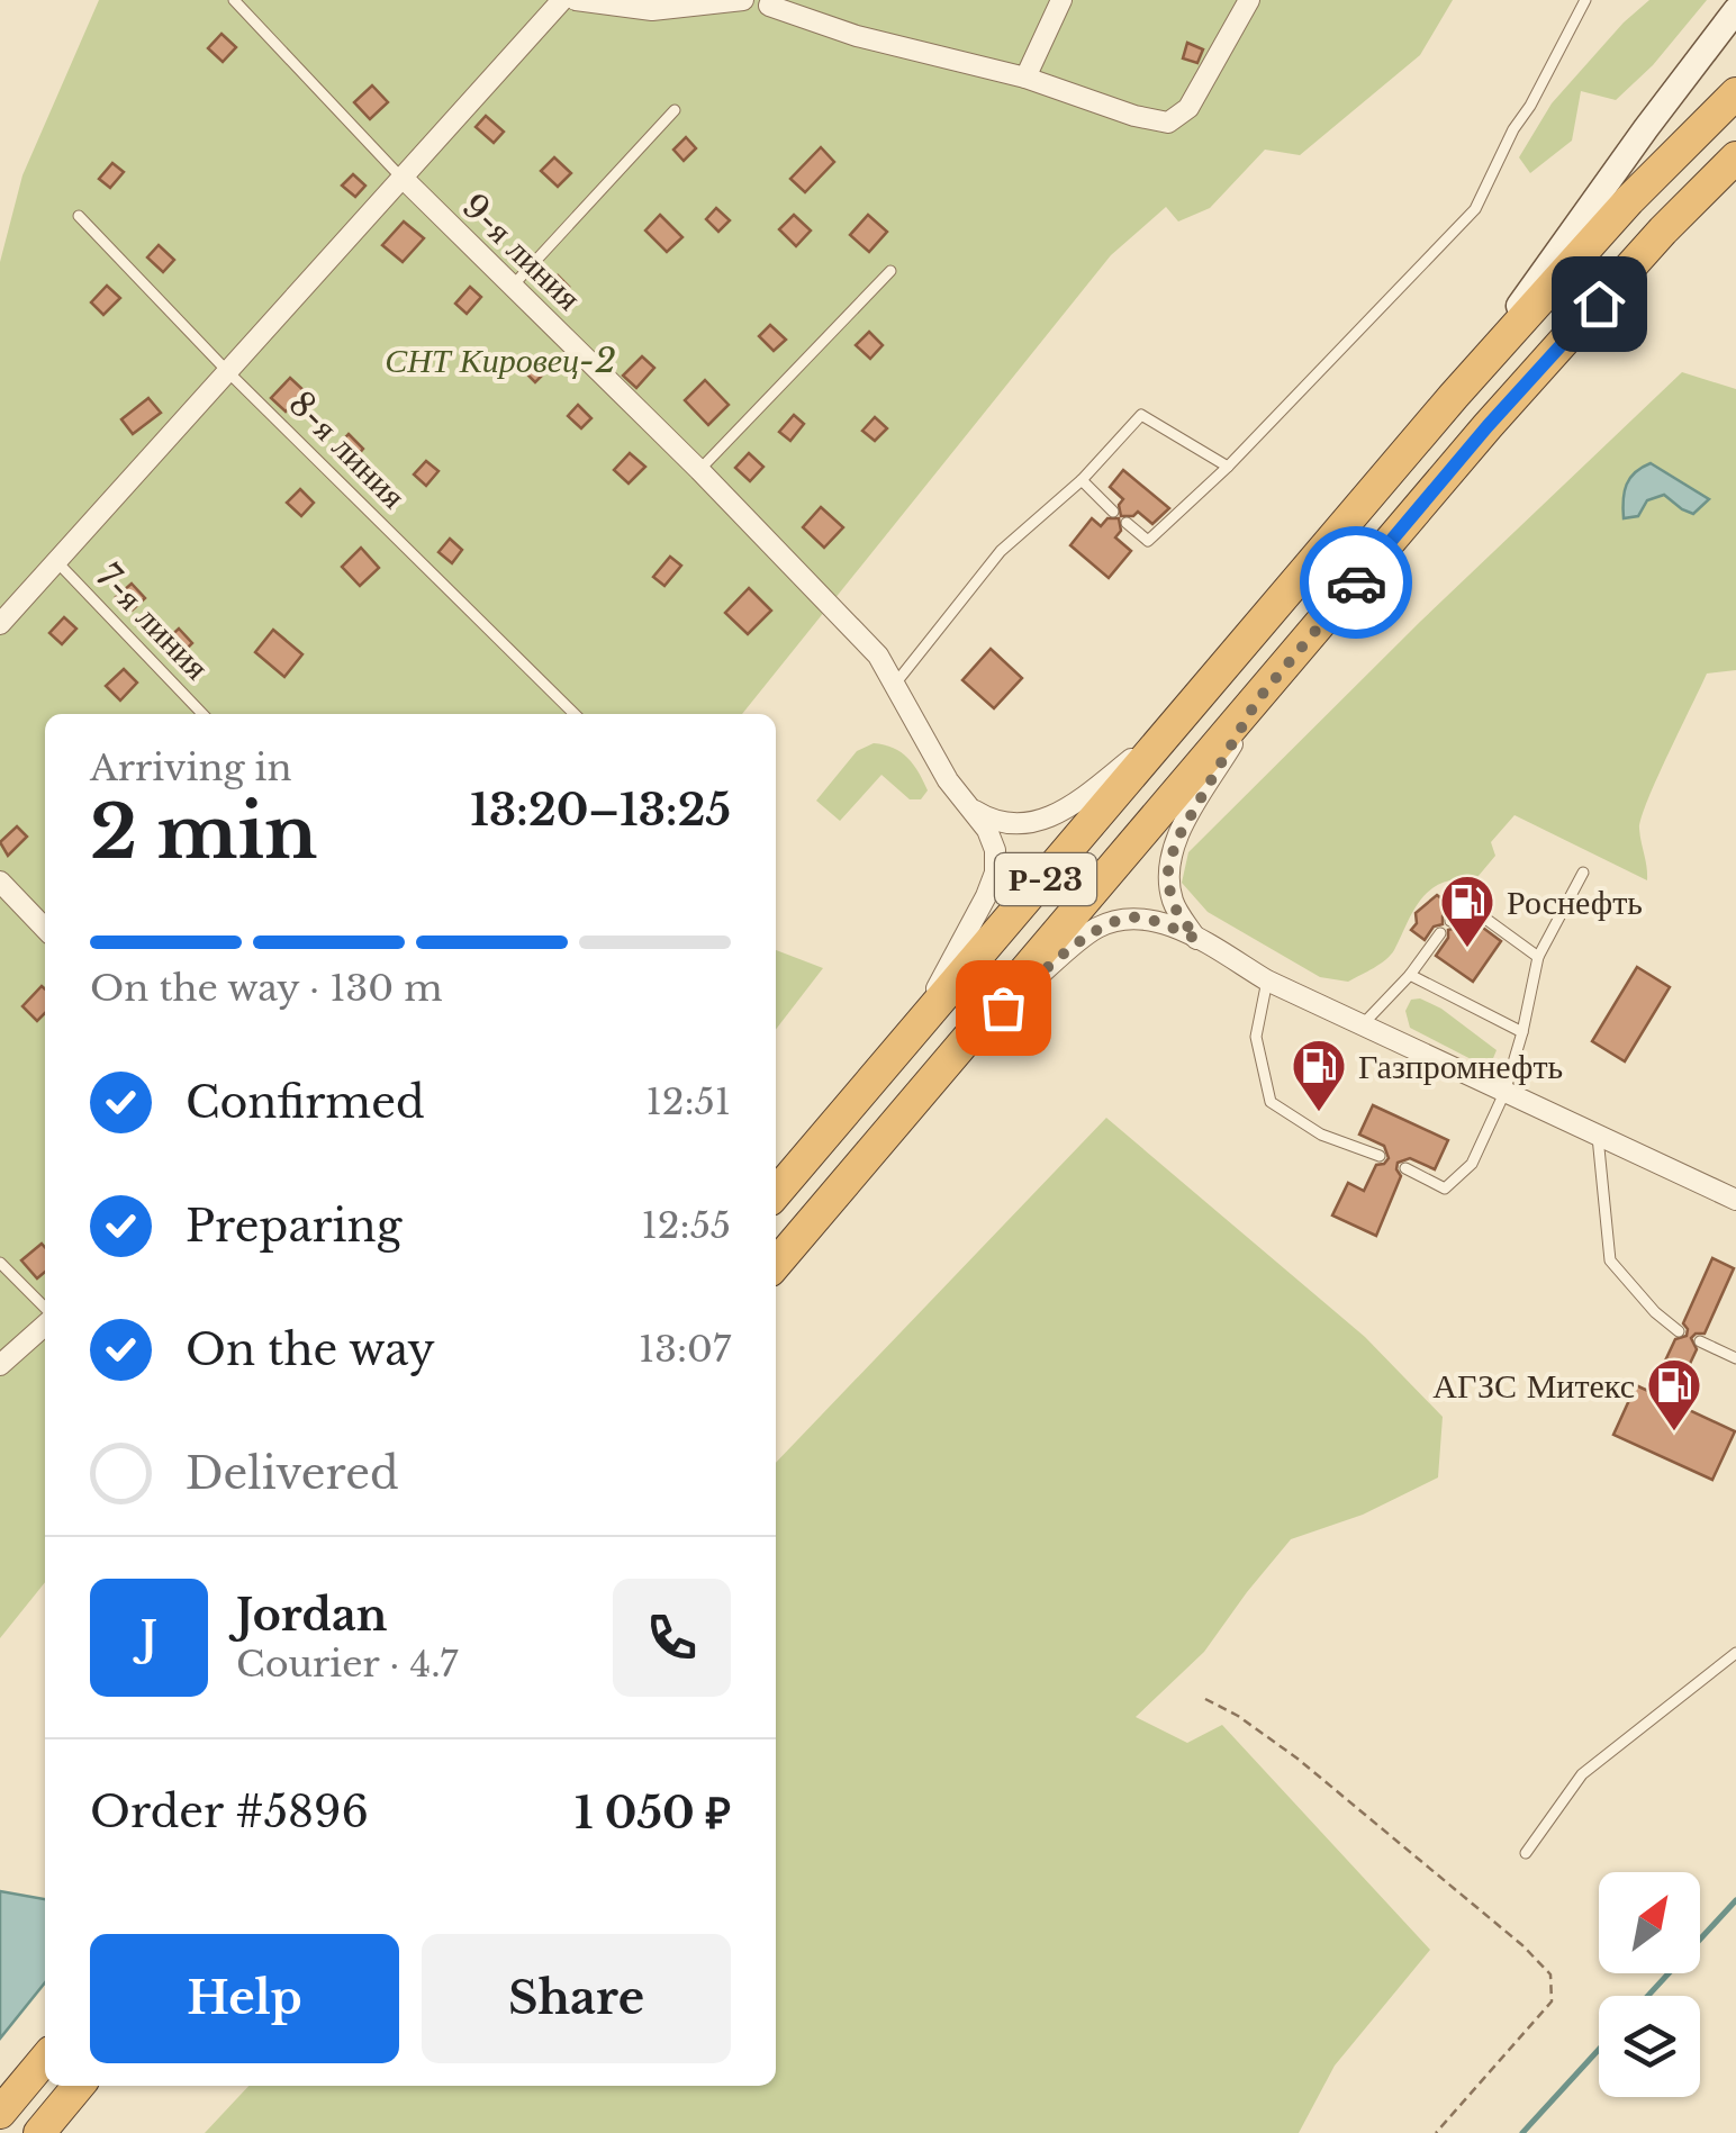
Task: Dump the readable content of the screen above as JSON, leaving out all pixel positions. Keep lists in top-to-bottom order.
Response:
{
  "streets": {
    "highway": ["Р-23"],
    "street": ["9-я линия"],
    "lane": ["8-я линия", "7-я линия"]
  },
  "crossings": [
    ["9-я линия", "Р-23"]
  ],
  "parks": ["СНТ Кировец-2"],
  "places": {
    "fuel station": ["Роснефть", "Газпромнефть", "АГЗС Митекс"]
  },
  "north": "top right",
  "page": {
    "heading": ["2 min", "Arriving in", "13:20–13:25"],
    "panel": [
      "Jordan",
      "Courier · 4.7",
      "Order #5896",
      "1 050 ₽"
    ],
    "bar": "On the way · 130 m",
    "list": [
      ["Confirmed", "12:51"],
      ["Preparing", "12:55"],
      ["On the way", "13:07"],
      "Delivered"
    ],
    "round": "J",
    "buttons": ["Help", "Share"]
  }
}
